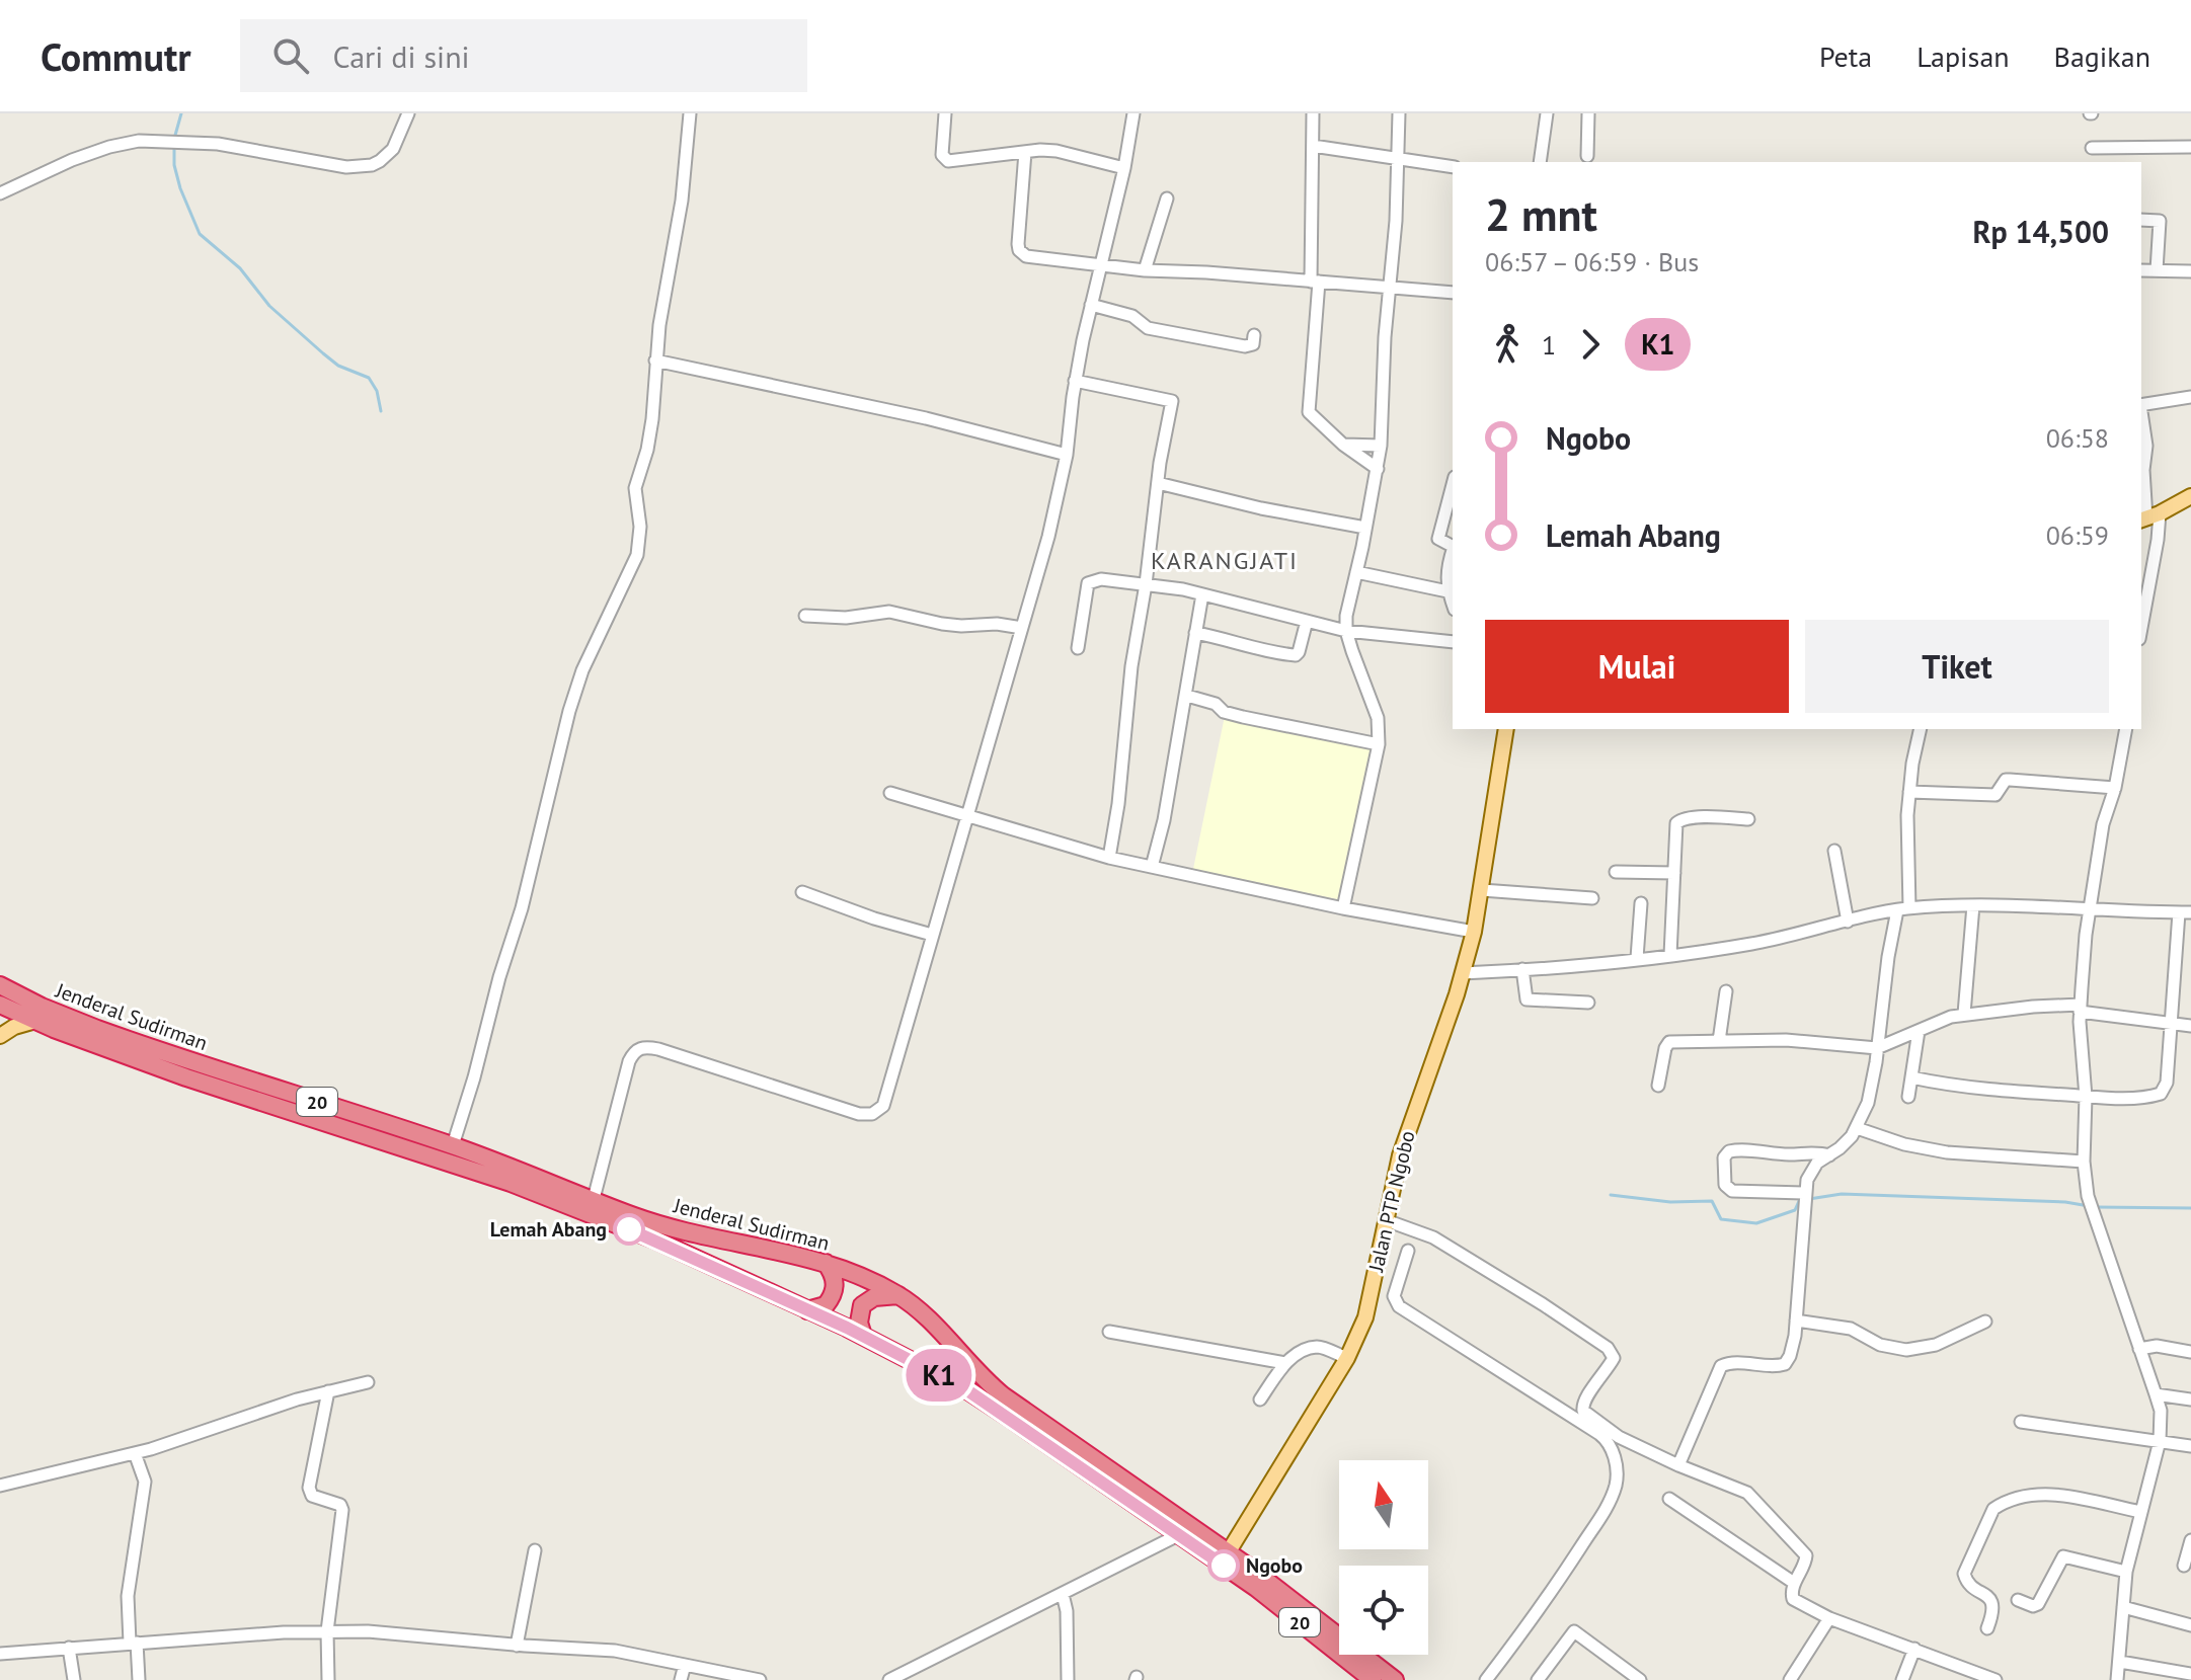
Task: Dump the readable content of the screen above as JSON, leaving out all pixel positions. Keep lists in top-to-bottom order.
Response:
{
  "streets": {
    "highway": ["Jenderal Sudirman", "20"],
    "main road": ["Jalan PTP Ngobo"]
  },
  "crossings": [
    ["Jenderal Sudirman", "Jalan PTP Ngobo"]
  ],
  "districts": ["KARANGJATI"],
  "places": ["Lemah Abang", "Ngobo"],
  "lines": ["bus line K1"],
  "north": "top",
  "page": {
    "header": "Commutr",
    "search": "Cari di sini",
    "nav": ["Peta", "Lapisan", "Bagikan"],
    "on_map": "K1",
    "heading": ["2 mnt", "06:57 – 06:59 · Bus", "Rp 14,500"],
    "legs": ["1", "K1"],
    "list": [
      {
        "name": "Ngobo",
        "value": "06:58"
      },
      {
        "name": "Lemah Abang",
        "value": "06:59"
      }
    ],
    "buttons": ["Mulai", "Tiket"]
  }
}
